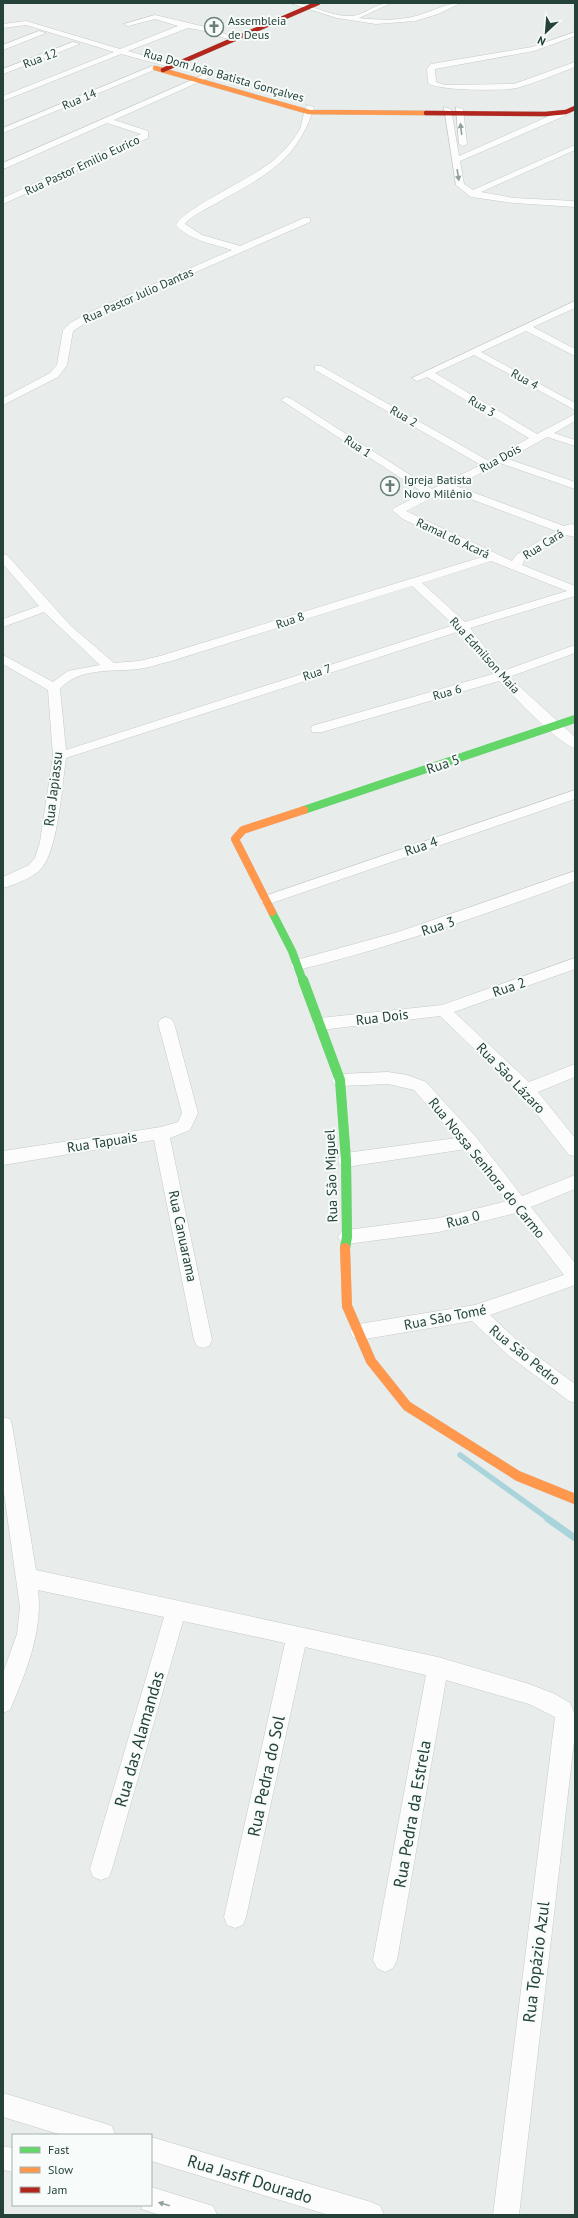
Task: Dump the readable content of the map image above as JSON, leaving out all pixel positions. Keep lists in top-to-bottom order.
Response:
{
  "streets": {
    "street": [
      "Rua 12",
      "Rua Dom João Batista Gonçalves",
      "Rua 14",
      "Rua Pastor Emilio Eurico",
      "Rua Pastor Julio Dantas",
      "Rua 4",
      "Rua 3",
      "Rua 2",
      "Rua 1",
      "Rua Dois",
      "Ramal do Acará",
      "Rua Cará",
      "Rua 8",
      "Rua Edmilson Maia",
      "Rua 7",
      "Rua 6",
      "Rua 5",
      "Rua Japiassu",
      "Rua São Lázaro",
      "Rua Tapuais",
      "Rua Nossa Senhora do Carmo",
      "Rua São Miguel",
      "Rua 0",
      "Rua Canuarama",
      "Rua São Tomé",
      "Rua São Pedro",
      "Rua das Alamandas",
      "Rua Pedra do Sol",
      "Rua Pedra da Estrela",
      "Rua Topázio Azul",
      "Rua Jasff Dourado"
    ]
  },
  "crossings": [
    ["Rua 12", "Rua Dom João Batista Gonçalves"],
    ["Rua Dom João Batista Gonçalves", "Rua 14"],
    ["Rua 4", "Rua São Miguel"],
    ["Rua 3", "Rua Dois"],
    ["Rua 3", "Rua São Miguel"],
    ["Rua 2", "Rua Dois"],
    ["Rua 2", "Rua São Lázaro"],
    ["Rua 1", "Rua Dois"],
    ["Rua Dois", "Ramal do Acará"],
    ["Rua Dois", "Rua São Lázaro"],
    ["Rua Dois", "Rua São Miguel"],
    ["Ramal do Acará", "Rua 8"],
    ["Rua Cará", "Rua 8"],
    ["Rua 8", "Rua Edmilson Maia"],
    ["Rua Edmilson Maia", "Rua 7"],
    ["Rua Edmilson Maia", "Rua 6"],
    ["Rua Edmilson Maia", "Rua 5"],
    ["Rua 7", "Rua Japiassu"],
    ["Rua 5", "Rua São Miguel"],
    ["Rua Tapuais", "Rua Canuarama"],
    ["Rua Nossa Senhora do Carmo", "Rua São Miguel"],
    ["Rua Nossa Senhora do Carmo", "Rua 0"],
    ["Rua Nossa Senhora do Carmo", "Rua São Tomé"],
    ["Rua São Miguel", "Rua 0"],
    ["Rua São Miguel", "Rua São Tomé"],
    ["Rua São Tomé", "Rua São Pedro"]
  ],
  "places": {
    "church": ["Assembleia de Deus", "Igreja Batista Novo Milênio"]
  },
  "legend": ["Fast", "Slow", "Jam"],
  "north": "bottom left"
}
